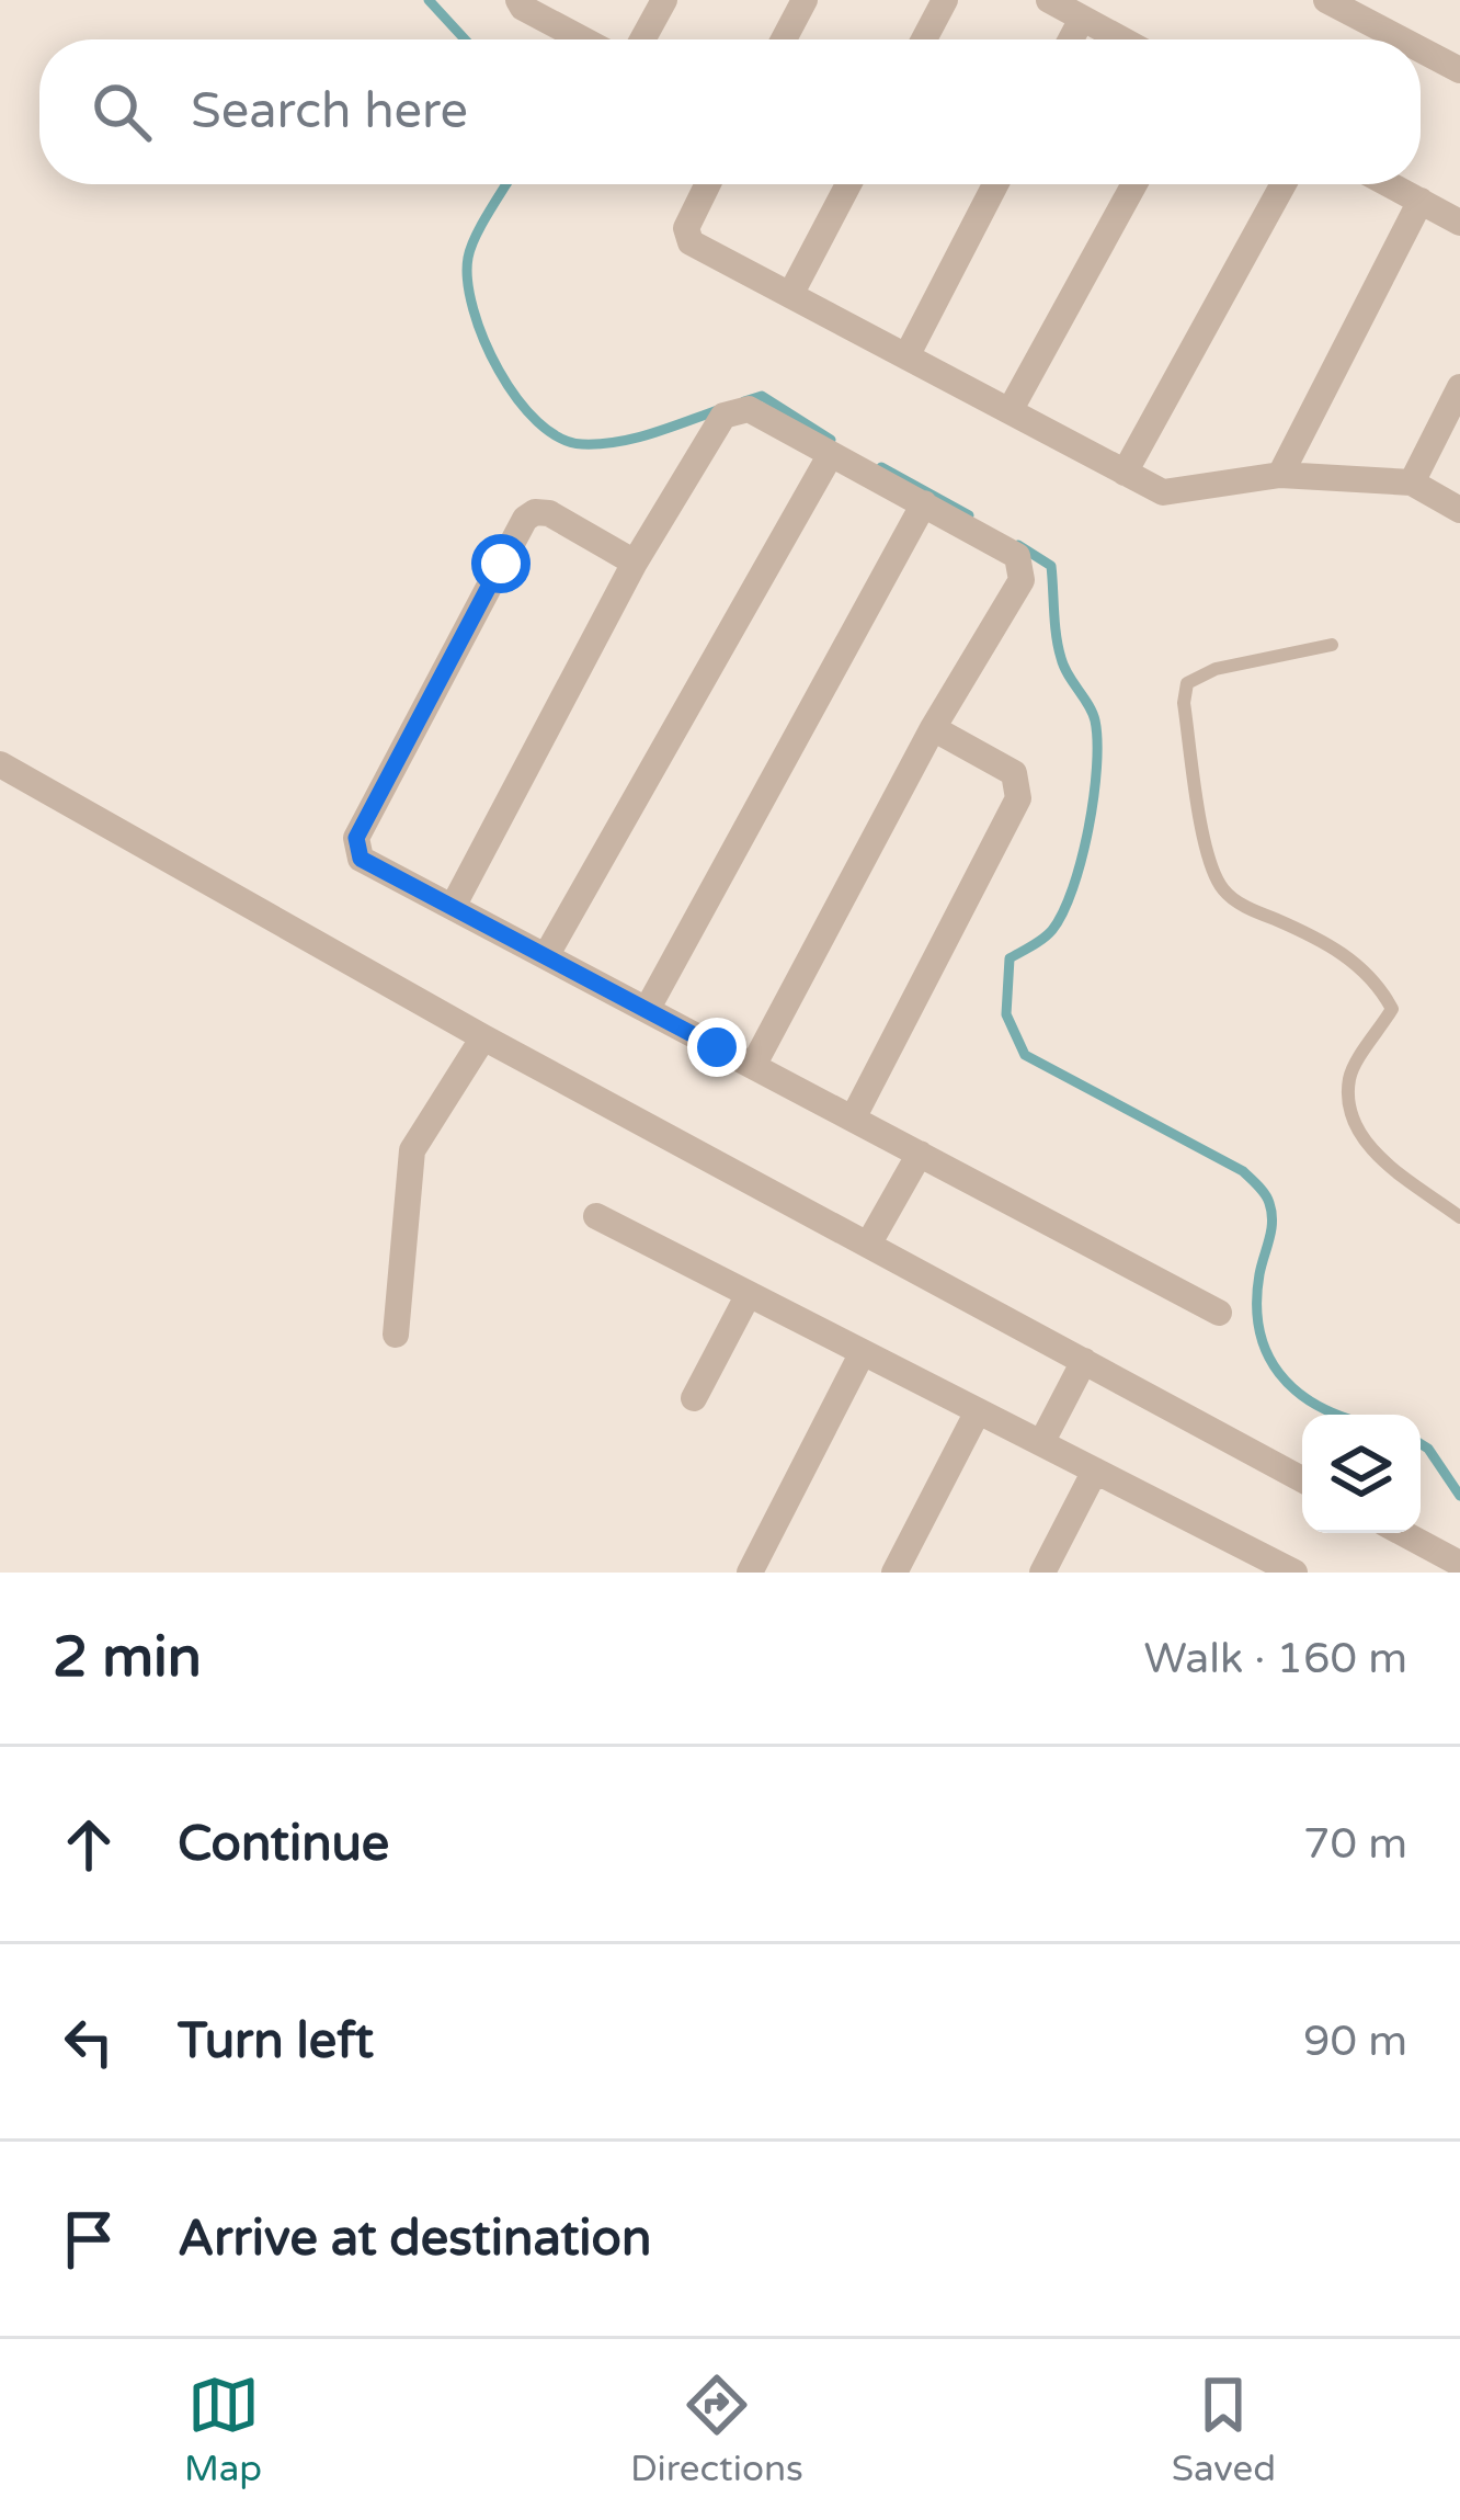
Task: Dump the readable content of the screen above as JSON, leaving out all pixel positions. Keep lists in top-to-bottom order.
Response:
{
  "page": {
    "search": "Search here",
    "heading": ["2 min", "Walk · 160 m"],
    "list": [
      ["Continue", "70 m"],
      ["Turn left", "90 m"],
      "Arrive at destination"
    ],
    "nav": ["Map", "Directions", "Saved"]
  }
}
